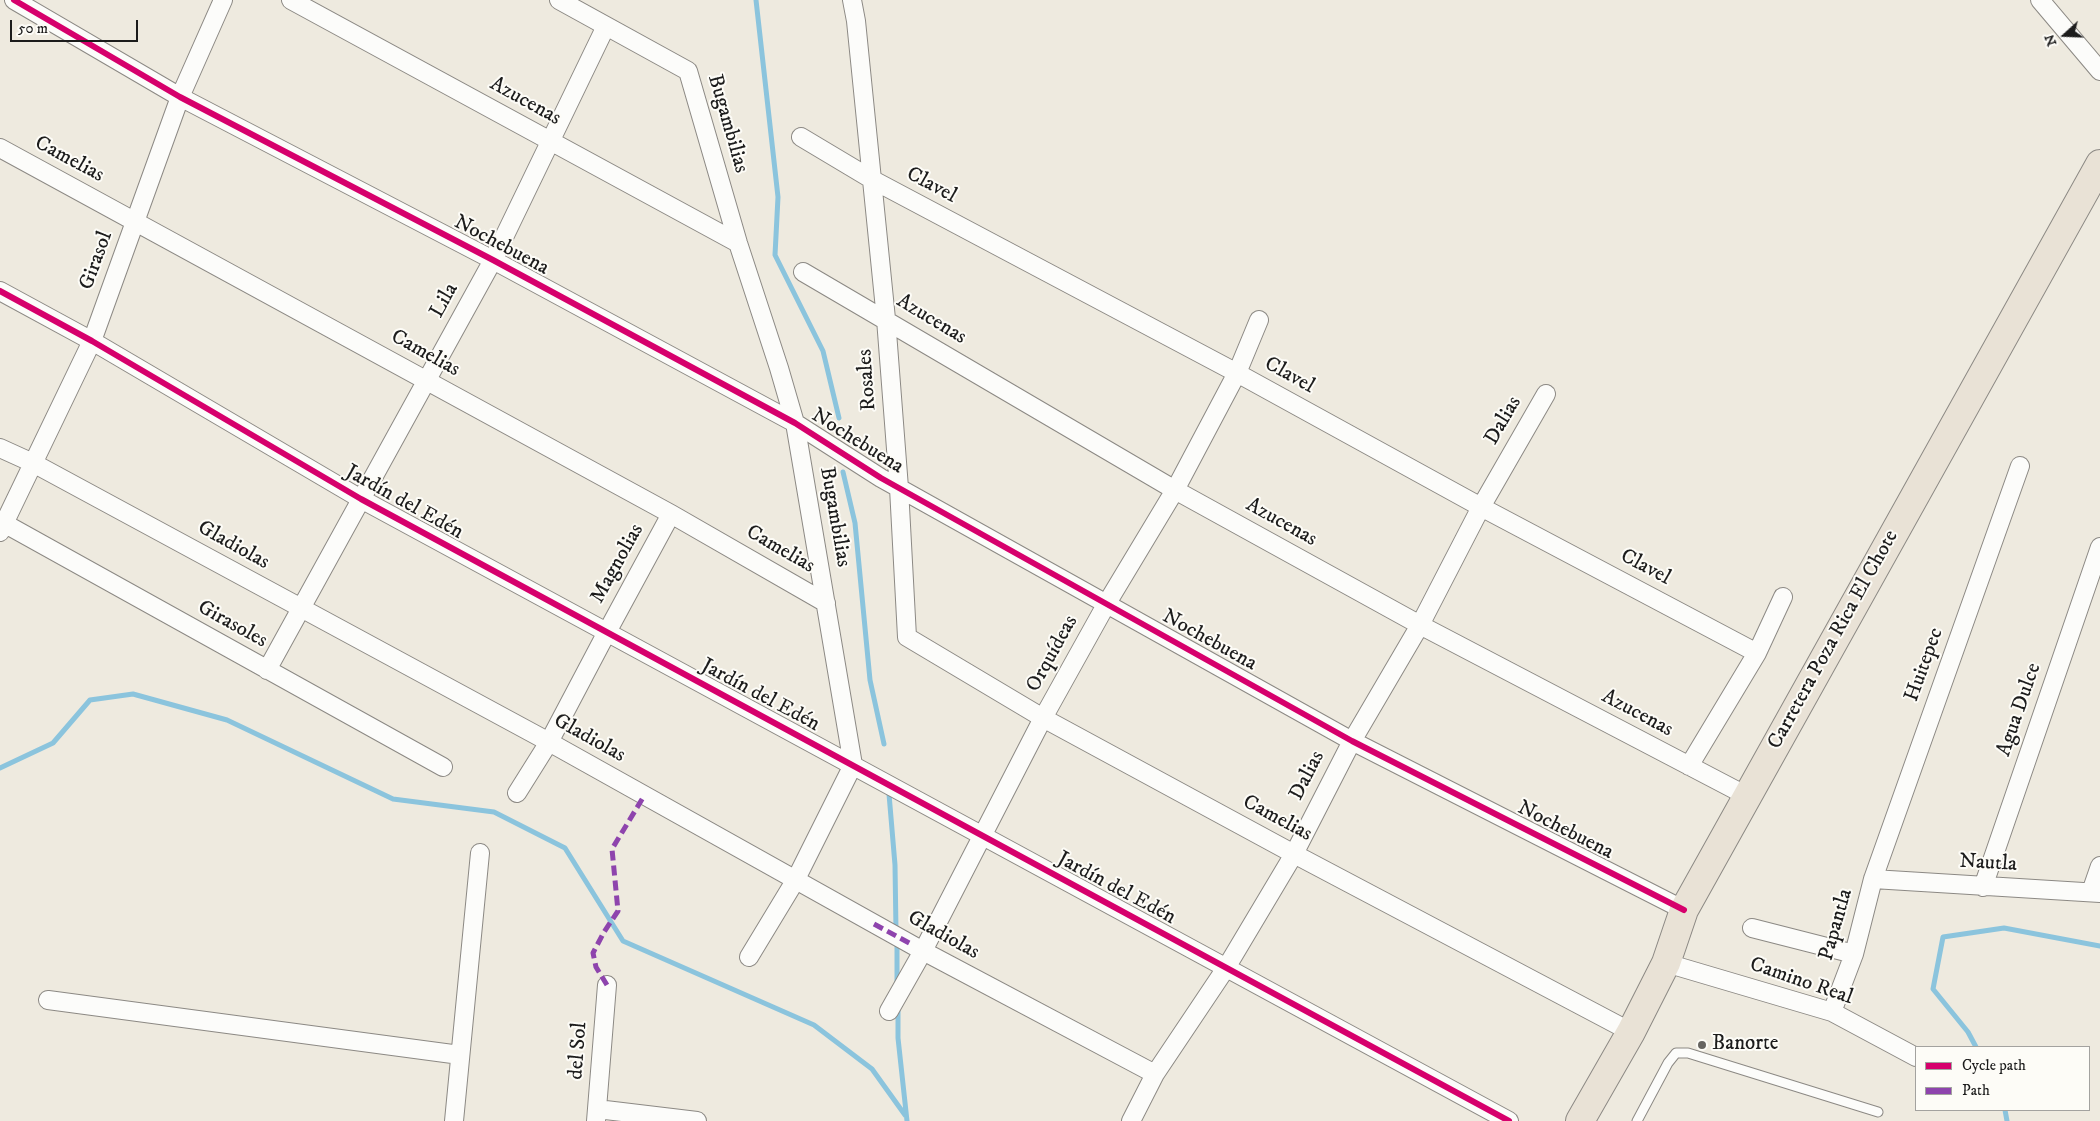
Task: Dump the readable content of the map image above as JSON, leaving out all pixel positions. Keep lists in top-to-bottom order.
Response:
{
  "streets": {
    "main road": ["Carretera Poza Rica El Chote"],
    "street": [
      "Azucenas",
      "Bugambilias",
      "Camelias",
      "Clavel",
      "Nochebuena",
      "Girasol",
      "Lila",
      "Rosales",
      "Dalias",
      "Jardín del Edén",
      "Gladiolas",
      "Magnolias",
      "Girasoles",
      "Orquídeas",
      "Huitepec",
      "Agua Dulce",
      "Nautla",
      "Papantla",
      "Camino Real",
      "del Sol"
    ]
  },
  "crossings": [
    ["Azucenas", "Bugambilias"],
    ["Azucenas", "Lila"],
    ["Azucenas", "Rosales"],
    ["Azucenas", "Dalias"],
    ["Azucenas", "Carretera Poza Rica El Chote"],
    ["Azucenas", "Orquídeas"],
    ["Bugambilias", "Camelias"],
    ["Bugambilias", "Nochebuena"],
    ["Bugambilias", "Lila"],
    ["Bugambilias", "Jardín del Edén"],
    ["Camelias", "Girasol"],
    ["Camelias", "Lila"],
    ["Camelias", "Rosales"],
    ["Camelias", "Dalias"],
    ["Camelias", "Magnolias"],
    ["Camelias", "Carretera Poza Rica El Chote"],
    ["Camelias", "Orquídeas"],
    ["Clavel", "Rosales"],
    ["Clavel", "Dalias"],
    ["Clavel", "Orquídeas"],
    ["Nochebuena", "Girasol"],
    ["Nochebuena", "Lila"],
    ["Nochebuena", "Rosales"],
    ["Nochebuena", "Dalias"],
    ["Nochebuena", "Carretera Poza Rica El Chote"],
    ["Nochebuena", "Orquídeas"],
    ["Girasol", "Jardín del Edén"],
    ["Girasol", "Gladiolas"],
    ["Girasol", "Girasoles"],
    ["Lila", "Jardín del Edén"],
    ["Lila", "Gladiolas"],
    ["Lila", "Girasoles"],
    ["Dalias", "Jardín del Edén"],
    ["Dalias", "Gladiolas"],
    ["Jardín del Edén", "Magnolias"],
    ["Jardín del Edén", "Orquídeas"],
    ["Gladiolas", "Magnolias"],
    ["Gladiolas", "Orquídeas"],
    ["Carretera Poza Rica El Chote", "Camino Real"],
    ["Huitepec", "Nautla"],
    ["Huitepec", "Papantla"],
    ["Agua Dulce", "Nautla"],
    ["Nautla", "Papantla"],
    ["Papantla", "Camino Real"]
  ],
  "places": ["Banorte"],
  "legend": ["Cycle path", "Path"],
  "scale_bar": "50 m",
  "north": "left"
}
